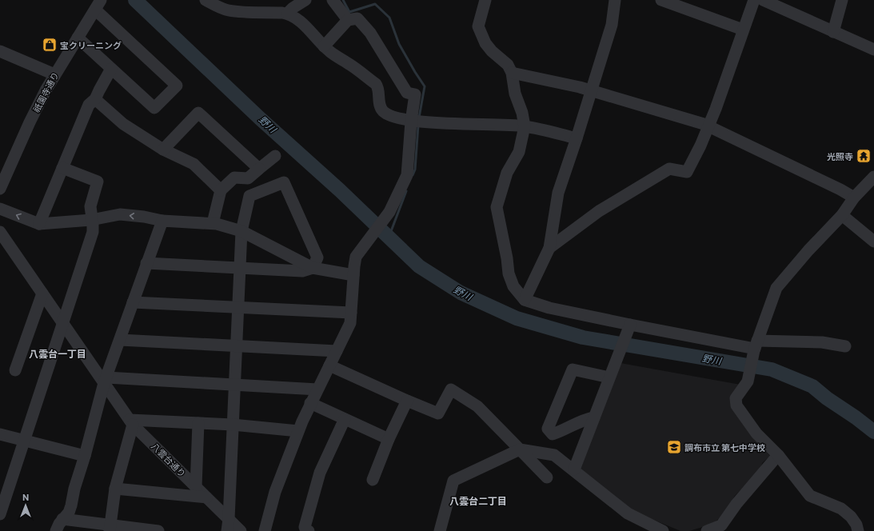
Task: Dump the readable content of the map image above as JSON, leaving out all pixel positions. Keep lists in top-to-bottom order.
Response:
{
  "streets": {
    "street": ["祇園寺通り", "八雲台通り"]
  },
  "districts": ["八雲台一丁目", "八雲台二丁目"],
  "water": ["野川"],
  "places": {
    "shop": ["宝クリーニング"],
    "temple": ["光照寺"],
    "school or university": ["調布市立 第七中学校"]
  },
  "north": "top"
}
